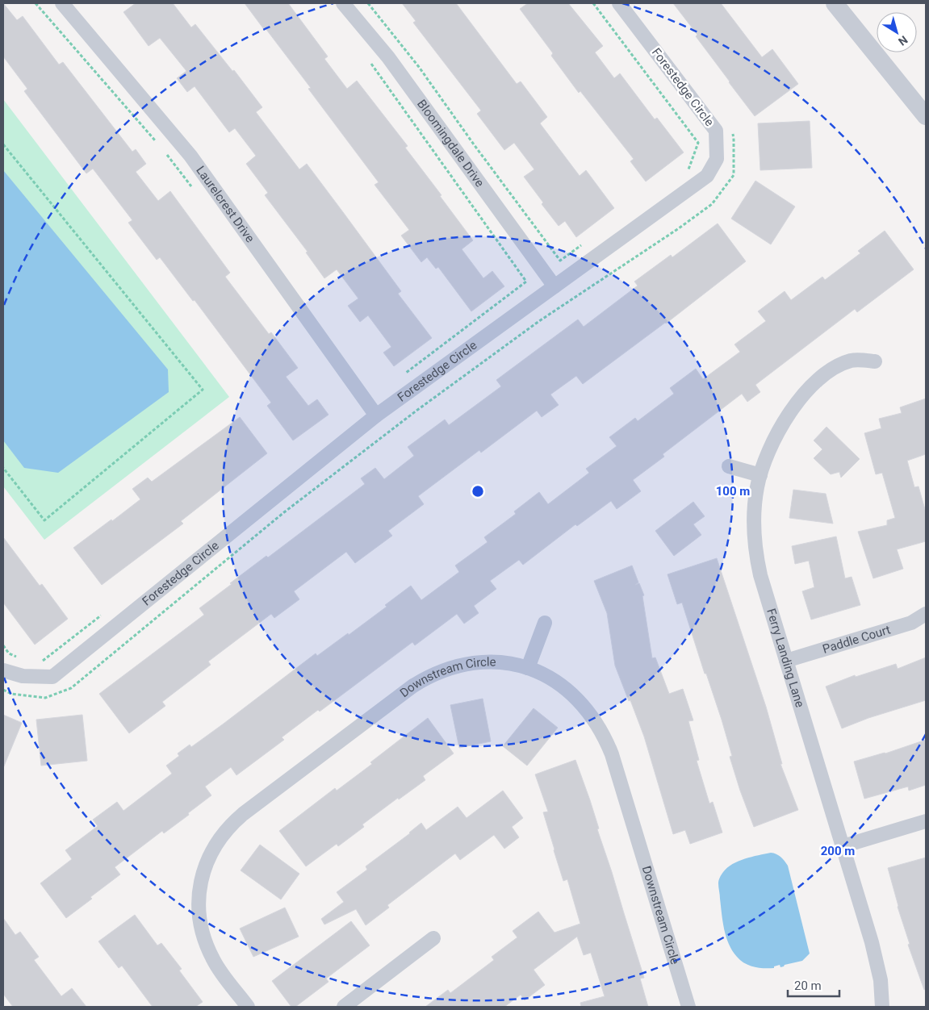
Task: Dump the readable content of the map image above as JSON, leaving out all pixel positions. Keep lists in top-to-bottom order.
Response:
{
  "streets": {
    "street": [
      "Forestedge Circle",
      "Bloomingdale Drive",
      "Laurelcrest Drive",
      "Paddle Court",
      "Ferry Landing Lane",
      "Downstream Circle"
    ]
  },
  "crossings": [
    ["Forestedge Circle", "Bloomingdale Drive"],
    ["Forestedge Circle", "Laurelcrest Drive"],
    ["Paddle Court", "Ferry Landing Lane"]
  ],
  "scale_bar": "20 m",
  "north": "bottom right",
  "rings": ["100 m", "200 m"]
}
